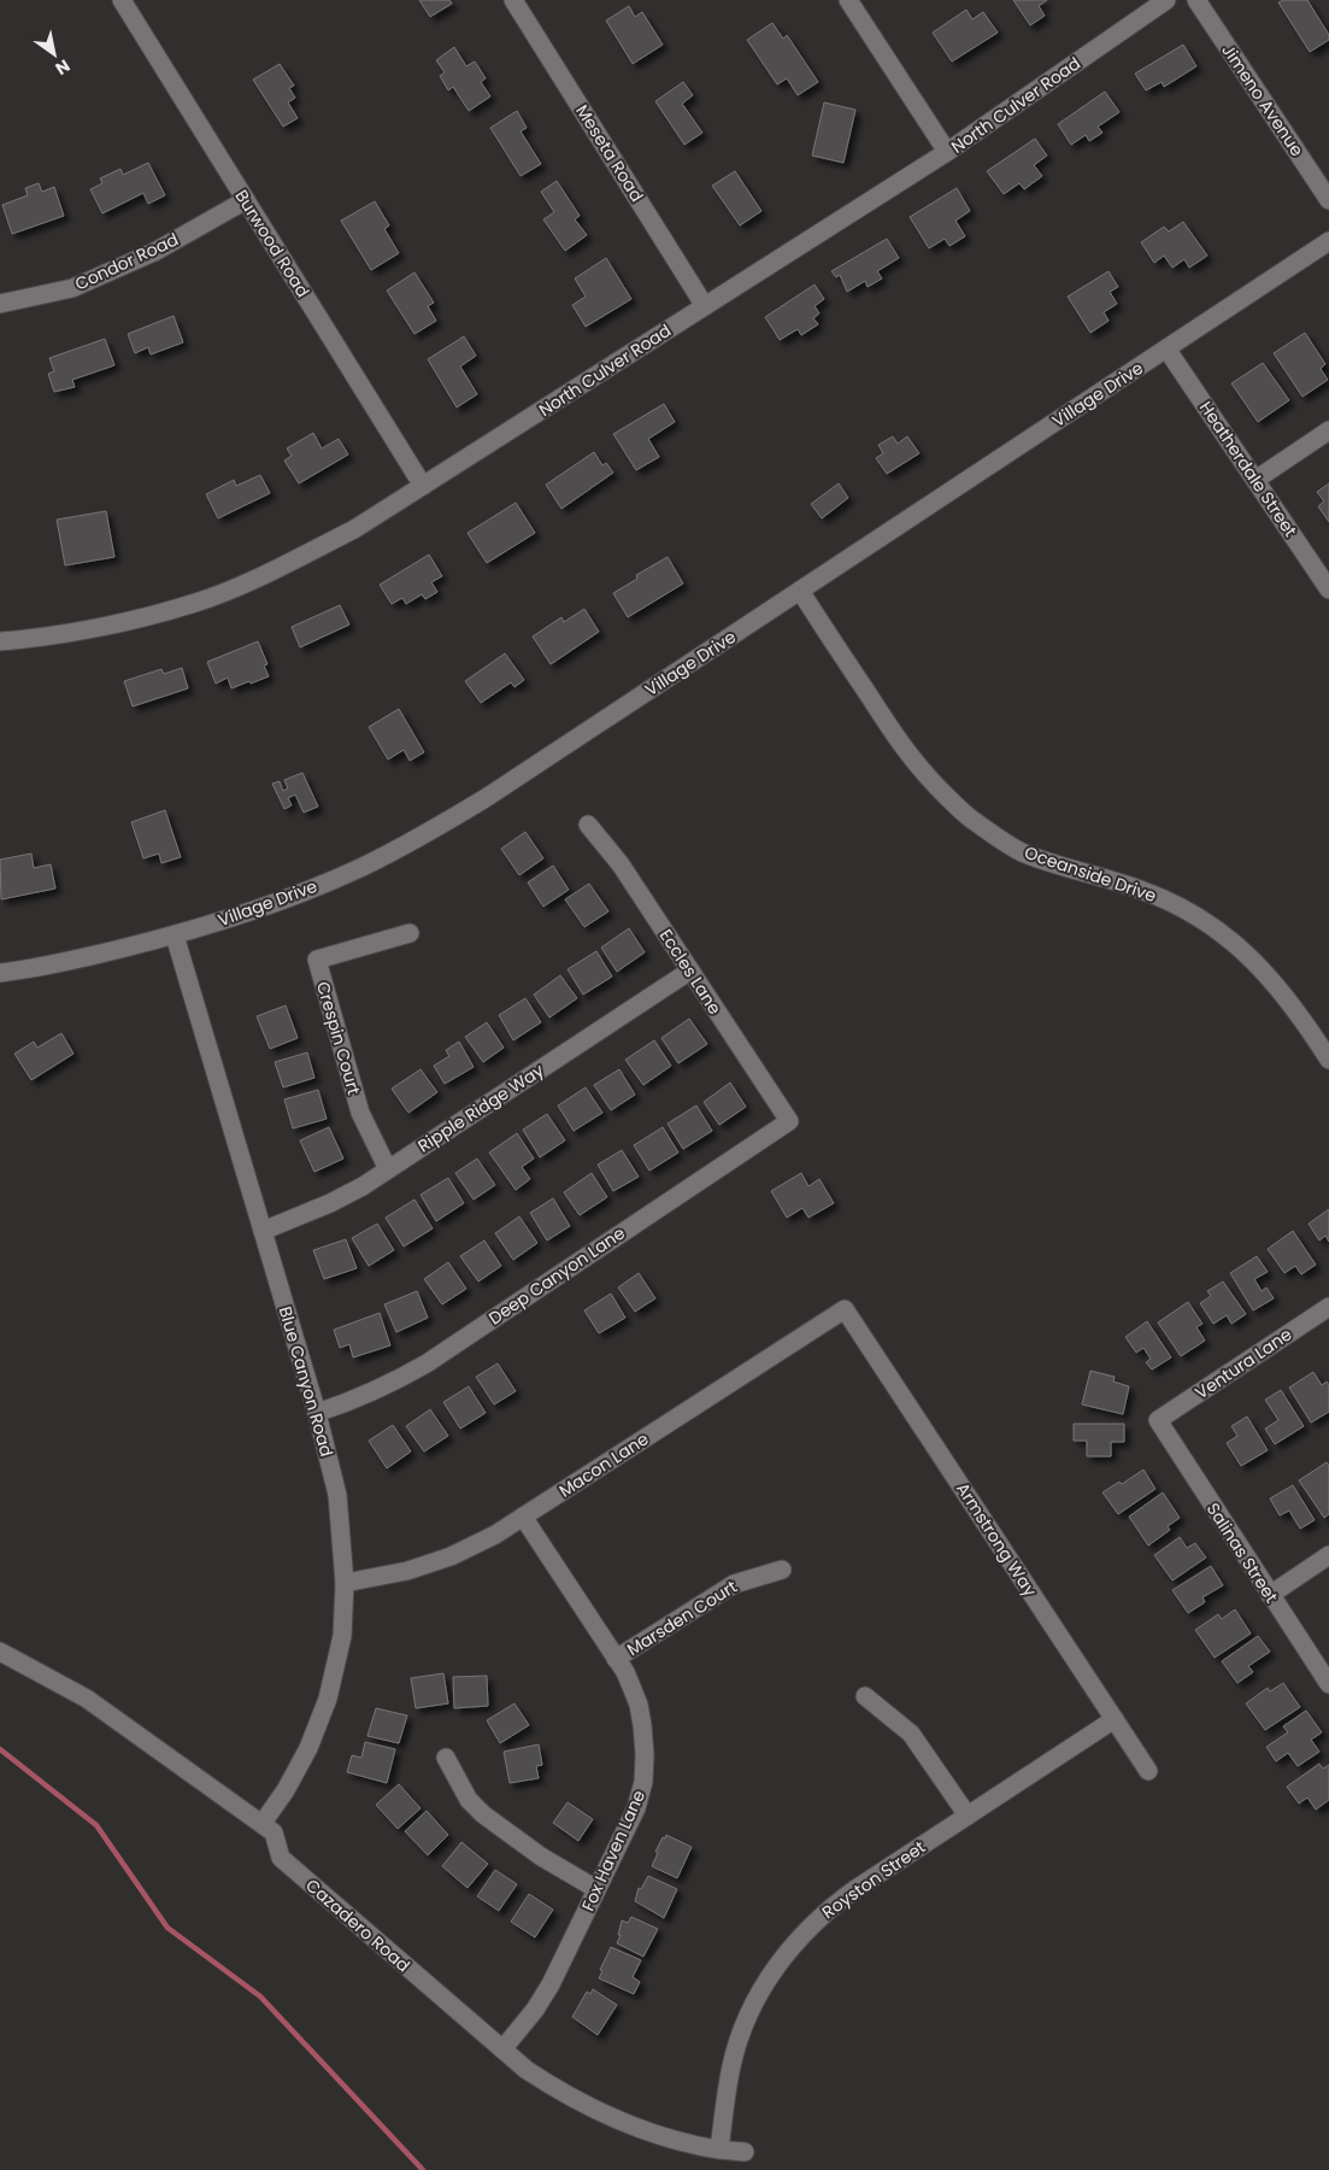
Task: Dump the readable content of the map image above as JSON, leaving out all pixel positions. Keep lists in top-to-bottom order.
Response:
{
  "streets": {
    "street": [
      "Jimeno Avenue",
      "North Culver Road",
      "Meseta Road",
      "Burwood Road",
      "Condor Road",
      "Village Drive",
      "Heatherdale Street",
      "Oceanside Drive",
      "Eccles Lane",
      "Crespin Court",
      "Ripple Ridge Way",
      "Deep Canyon Lane",
      "Ventura Lane",
      "Blue Canyon Road",
      "Macon Lane",
      "Armstrong Way",
      "Salinas Street",
      "Marsden Court",
      "Fox Haven Lane",
      "Royston Street",
      "Cazadero Road"
    ]
  },
  "crossings": [
    ["North Culver Road", "Meseta Road"],
    ["North Culver Road", "Burwood Road"],
    ["Burwood Road", "Condor Road"],
    ["Village Drive", "Heatherdale Street"],
    ["Village Drive", "Oceanside Drive"],
    ["Village Drive", "Blue Canyon Road"],
    ["Eccles Lane", "Ripple Ridge Way"],
    ["Eccles Lane", "Deep Canyon Lane"],
    ["Crespin Court", "Ripple Ridge Way"],
    ["Ripple Ridge Way", "Blue Canyon Road"],
    ["Deep Canyon Lane", "Blue Canyon Road"],
    ["Ventura Lane", "Salinas Street"],
    ["Blue Canyon Road", "Macon Lane"],
    ["Blue Canyon Road", "Cazadero Road"],
    ["Macon Lane", "Armstrong Way"],
    ["Macon Lane", "Fox Haven Lane"],
    ["Armstrong Way", "Royston Street"],
    ["Marsden Court", "Fox Haven Lane"],
    ["Fox Haven Lane", "Cazadero Road"],
    ["Royston Street", "Cazadero Road"]
  ],
  "north": "bottom right"
}
